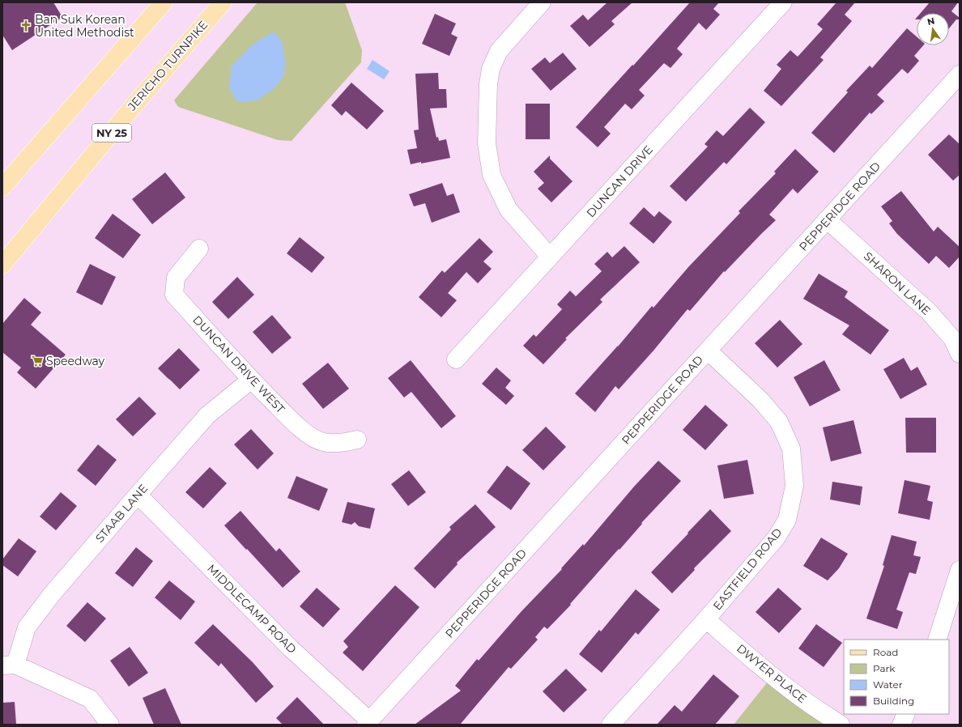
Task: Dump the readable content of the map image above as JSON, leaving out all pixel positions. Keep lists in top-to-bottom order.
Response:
{
  "streets": {
    "main road": ["JERICHO TURNPIKE", "NY 25"],
    "street": [
      "DUNCAN DRIVE",
      "PEPPERIDGE ROAD",
      "SHARON LANE",
      "DUNCAN DRIVE WEST",
      "STAAB LANE",
      "EASTFIELD ROAD",
      "MIDDLECAMP ROAD",
      "DWYER PLACE"
    ]
  },
  "crossings": [
    ["PEPPERIDGE ROAD", "SHARON LANE"],
    ["PEPPERIDGE ROAD", "EASTFIELD ROAD"],
    ["PEPPERIDGE ROAD", "MIDDLECAMP ROAD"],
    ["DUNCAN DRIVE WEST", "STAAB LANE"],
    ["STAAB LANE", "MIDDLECAMP ROAD"],
    ["EASTFIELD ROAD", "DWYER PLACE"]
  ],
  "places": {
    "church": ["Ban Suk Korean United Methodist"],
    "supermarket": ["Speedway"]
  },
  "legend": [
    "Road",
    "Park",
    "Water",
    "Building"
  ],
  "north": "top"
}
